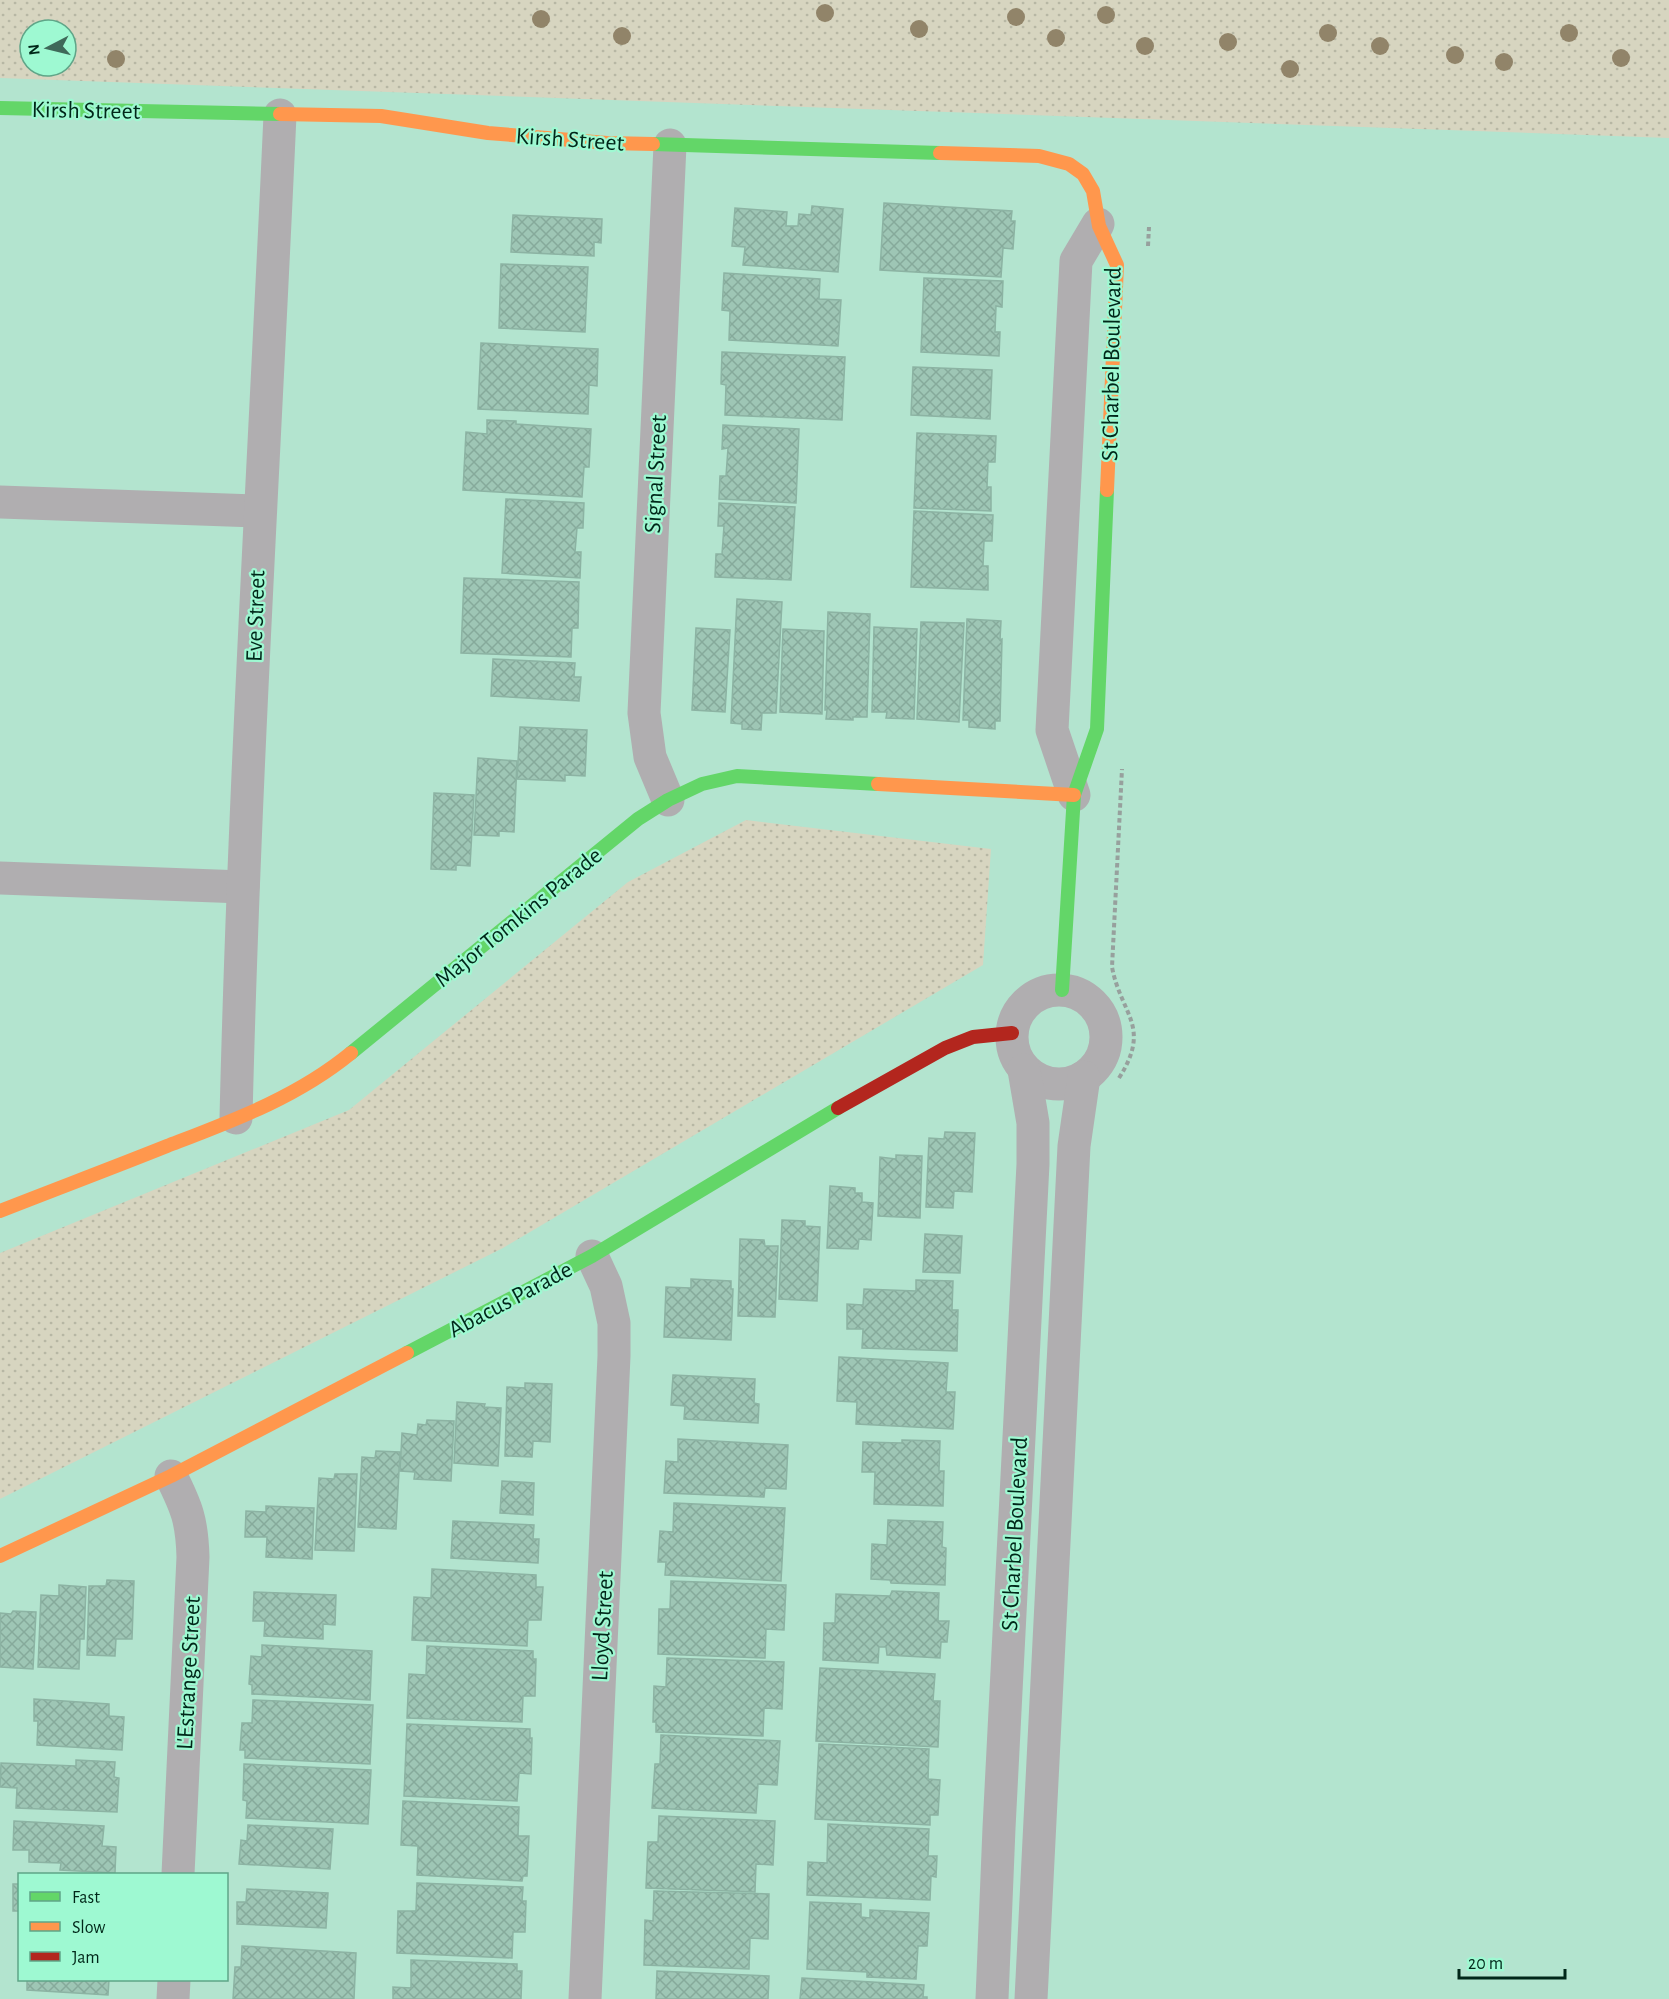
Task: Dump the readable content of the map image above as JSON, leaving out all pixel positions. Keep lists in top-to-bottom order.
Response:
{
  "streets": {
    "street": [
      "Kirsh Street",
      "St Charbel Boulevard",
      "Signal Street",
      "Eve Street",
      "Major Tomkins Parade",
      "Abacus Parade",
      "Lloyd Street",
      "L'Estrange Street"
    ]
  },
  "crossings": [
    ["Kirsh Street", "St Charbel Boulevard"],
    ["Kirsh Street", "Signal Street"],
    ["Kirsh Street", "Eve Street"],
    ["St Charbel Boulevard", "Major Tomkins Parade"],
    ["St Charbel Boulevard", "Abacus Parade"],
    ["Signal Street", "Major Tomkins Parade"],
    ["Eve Street", "Major Tomkins Parade"],
    ["Abacus Parade", "Lloyd Street"],
    ["Abacus Parade", "L'Estrange Street"]
  ],
  "legend": ["Fast", "Slow", "Jam"],
  "scale_bar": "20 m",
  "north": "left"
}
